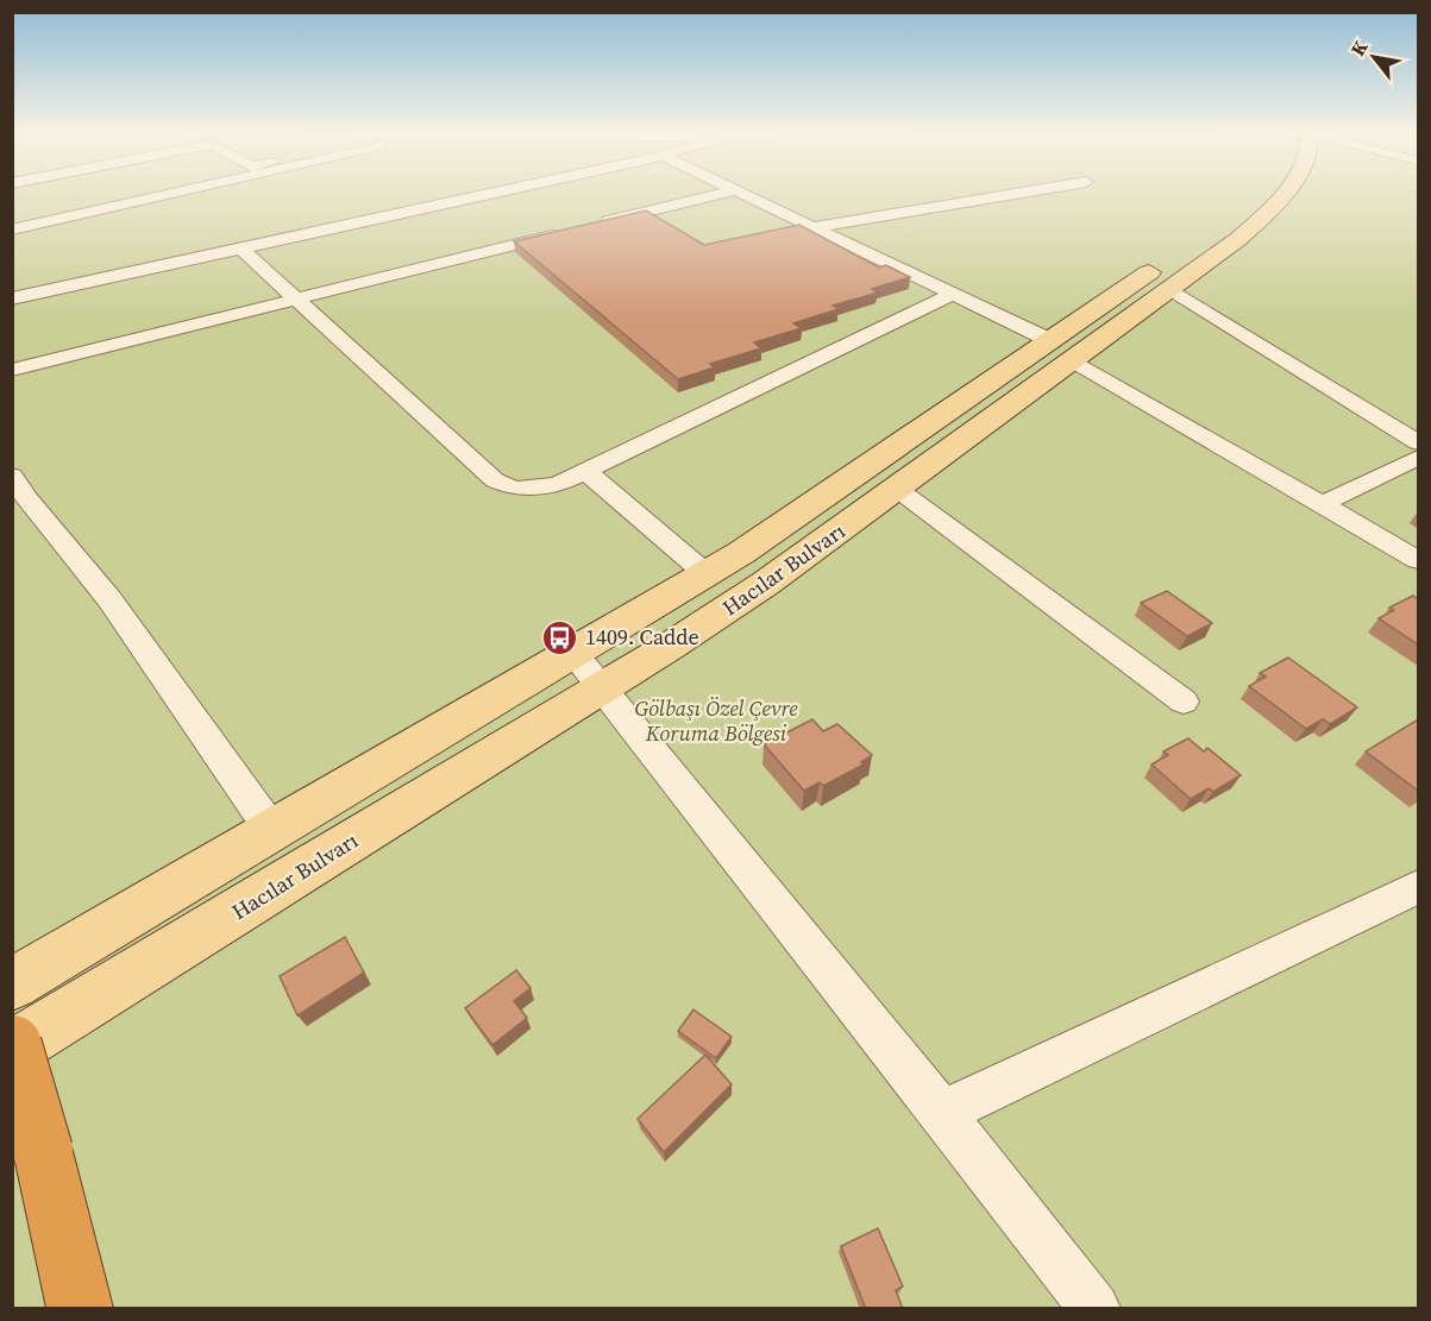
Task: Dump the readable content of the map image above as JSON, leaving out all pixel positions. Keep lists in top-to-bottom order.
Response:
{
  "streets": {
    "main road": ["Hacılar Bulvarı"]
  },
  "parks": ["Gölbaşı Özel Çevre Koruma Bölgesi"],
  "places": {
    "bus stop": ["1409. Cadde"]
  },
  "north": "top left"
}
